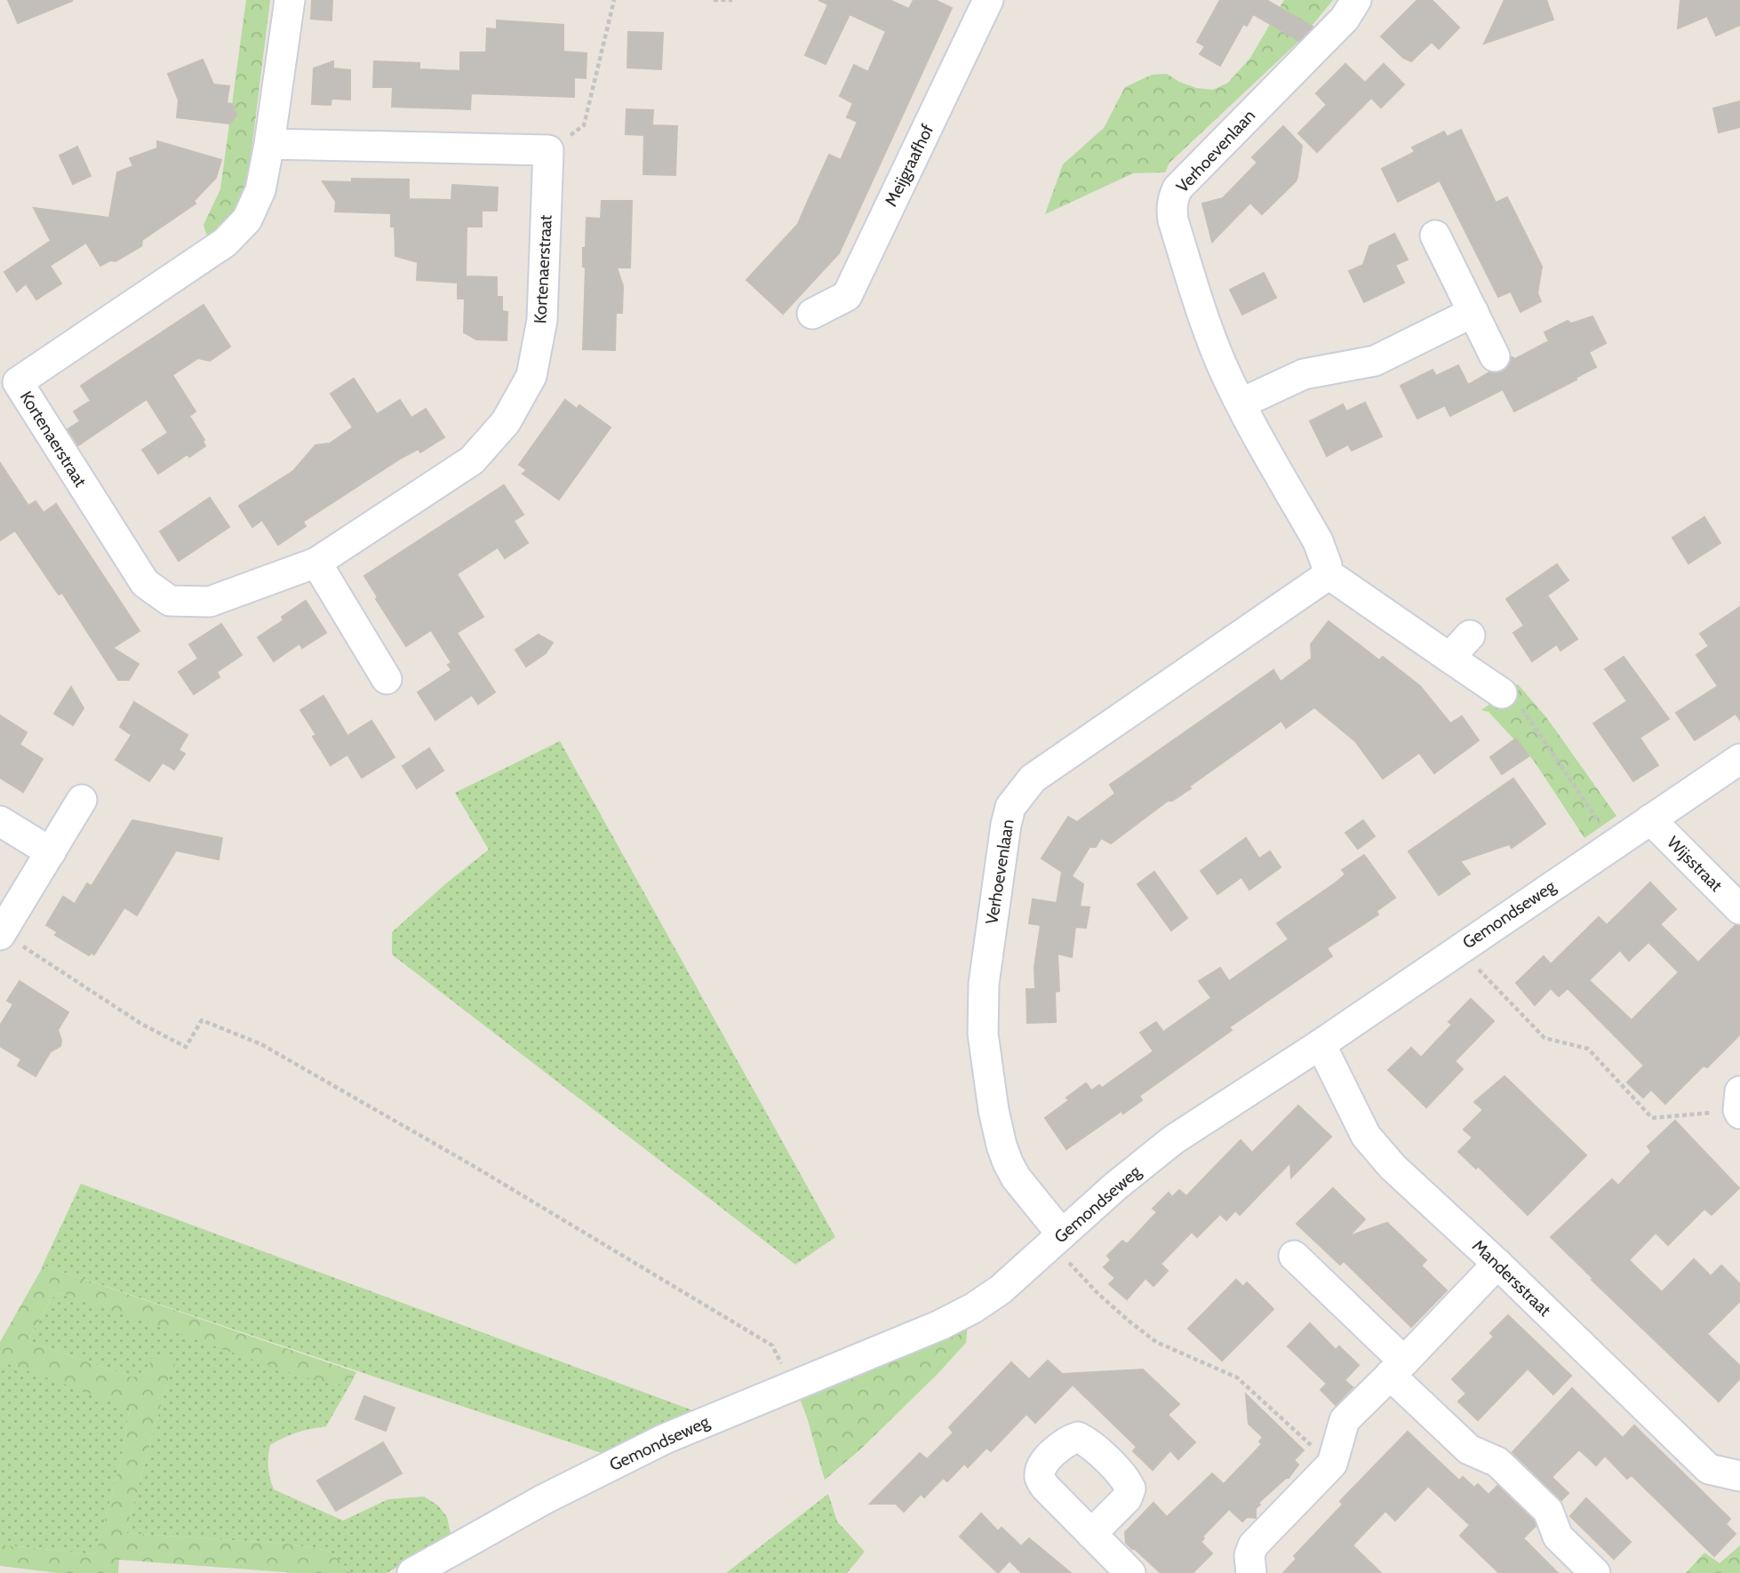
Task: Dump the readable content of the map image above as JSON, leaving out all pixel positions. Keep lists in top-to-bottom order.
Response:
{
  "streets": {
    "street": [
      "Verhoevenlaan",
      "Meijgraafhof",
      "Kortenaerstraat",
      "Wijsstraat",
      "Gemondseweg",
      "Mandersstraat"
    ]
  },
  "crossings": [
    ["Verhoevenlaan", "Gemondseweg"],
    ["Wijsstraat", "Gemondseweg"],
    ["Gemondseweg", "Mandersstraat"]
  ]
}
